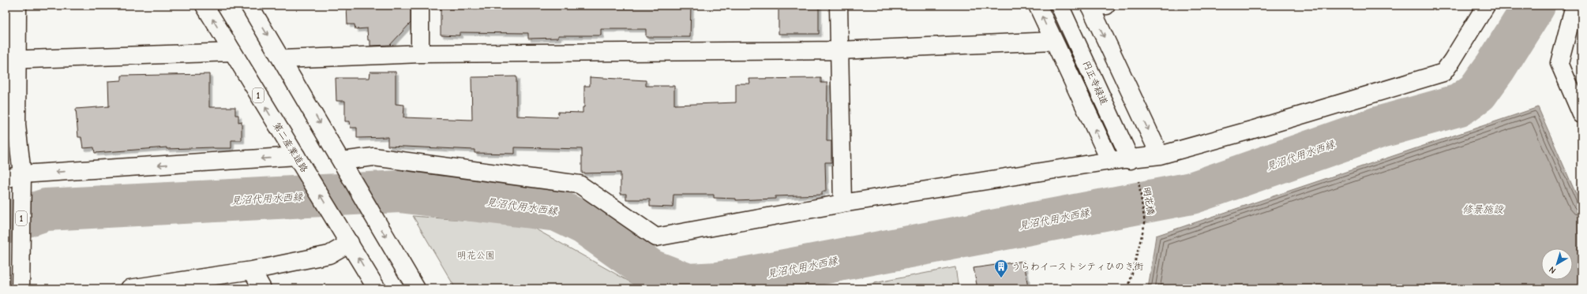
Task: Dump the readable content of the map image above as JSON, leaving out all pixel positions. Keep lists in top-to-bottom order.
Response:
{
  "streets": {
    "street": ["円正寺緑道", "1", "第二産業道路"],
    "path": ["明花橋"]
  },
  "water": ["見沼代用水西縁", "修景施設"],
  "parks": ["明花公園"],
  "places": {
    "building": ["うらわイーストシティひのき街"]
  },
  "north": "bottom left"
}
